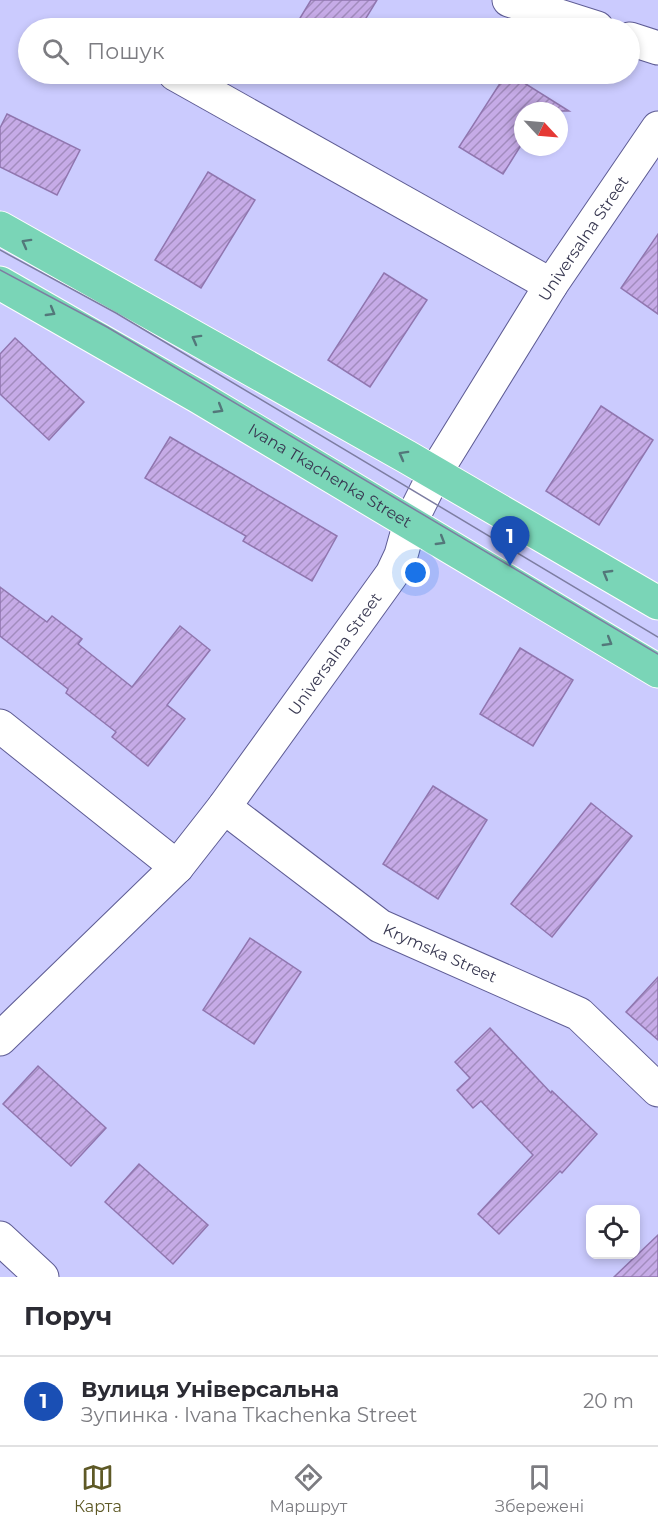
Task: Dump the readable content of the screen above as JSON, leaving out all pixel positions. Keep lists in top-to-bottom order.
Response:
{
  "streets": {
    "main road": ["Ivana Tkachenka Street"],
    "street": ["Universalna Street", "Krymska Street"]
  },
  "crossings": [
    ["Universalna Street", "Ivana Tkachenka Street"],
    ["Universalna Street", "Krymska Street"]
  ],
  "north": "bottom right",
  "page": {
    "search": "Пошук",
    "pins": "1",
    "heading": "Поруч",
    "list": [
      {
        "mark": "1",
        "name": "Вулиця Універсальна",
        "note": "Зупинка · Ivana Tkachenka Street",
        "value": "20 m"
      }
    ],
    "nav": ["Карта", "Маршрут", "Збережені"]
  }
}
